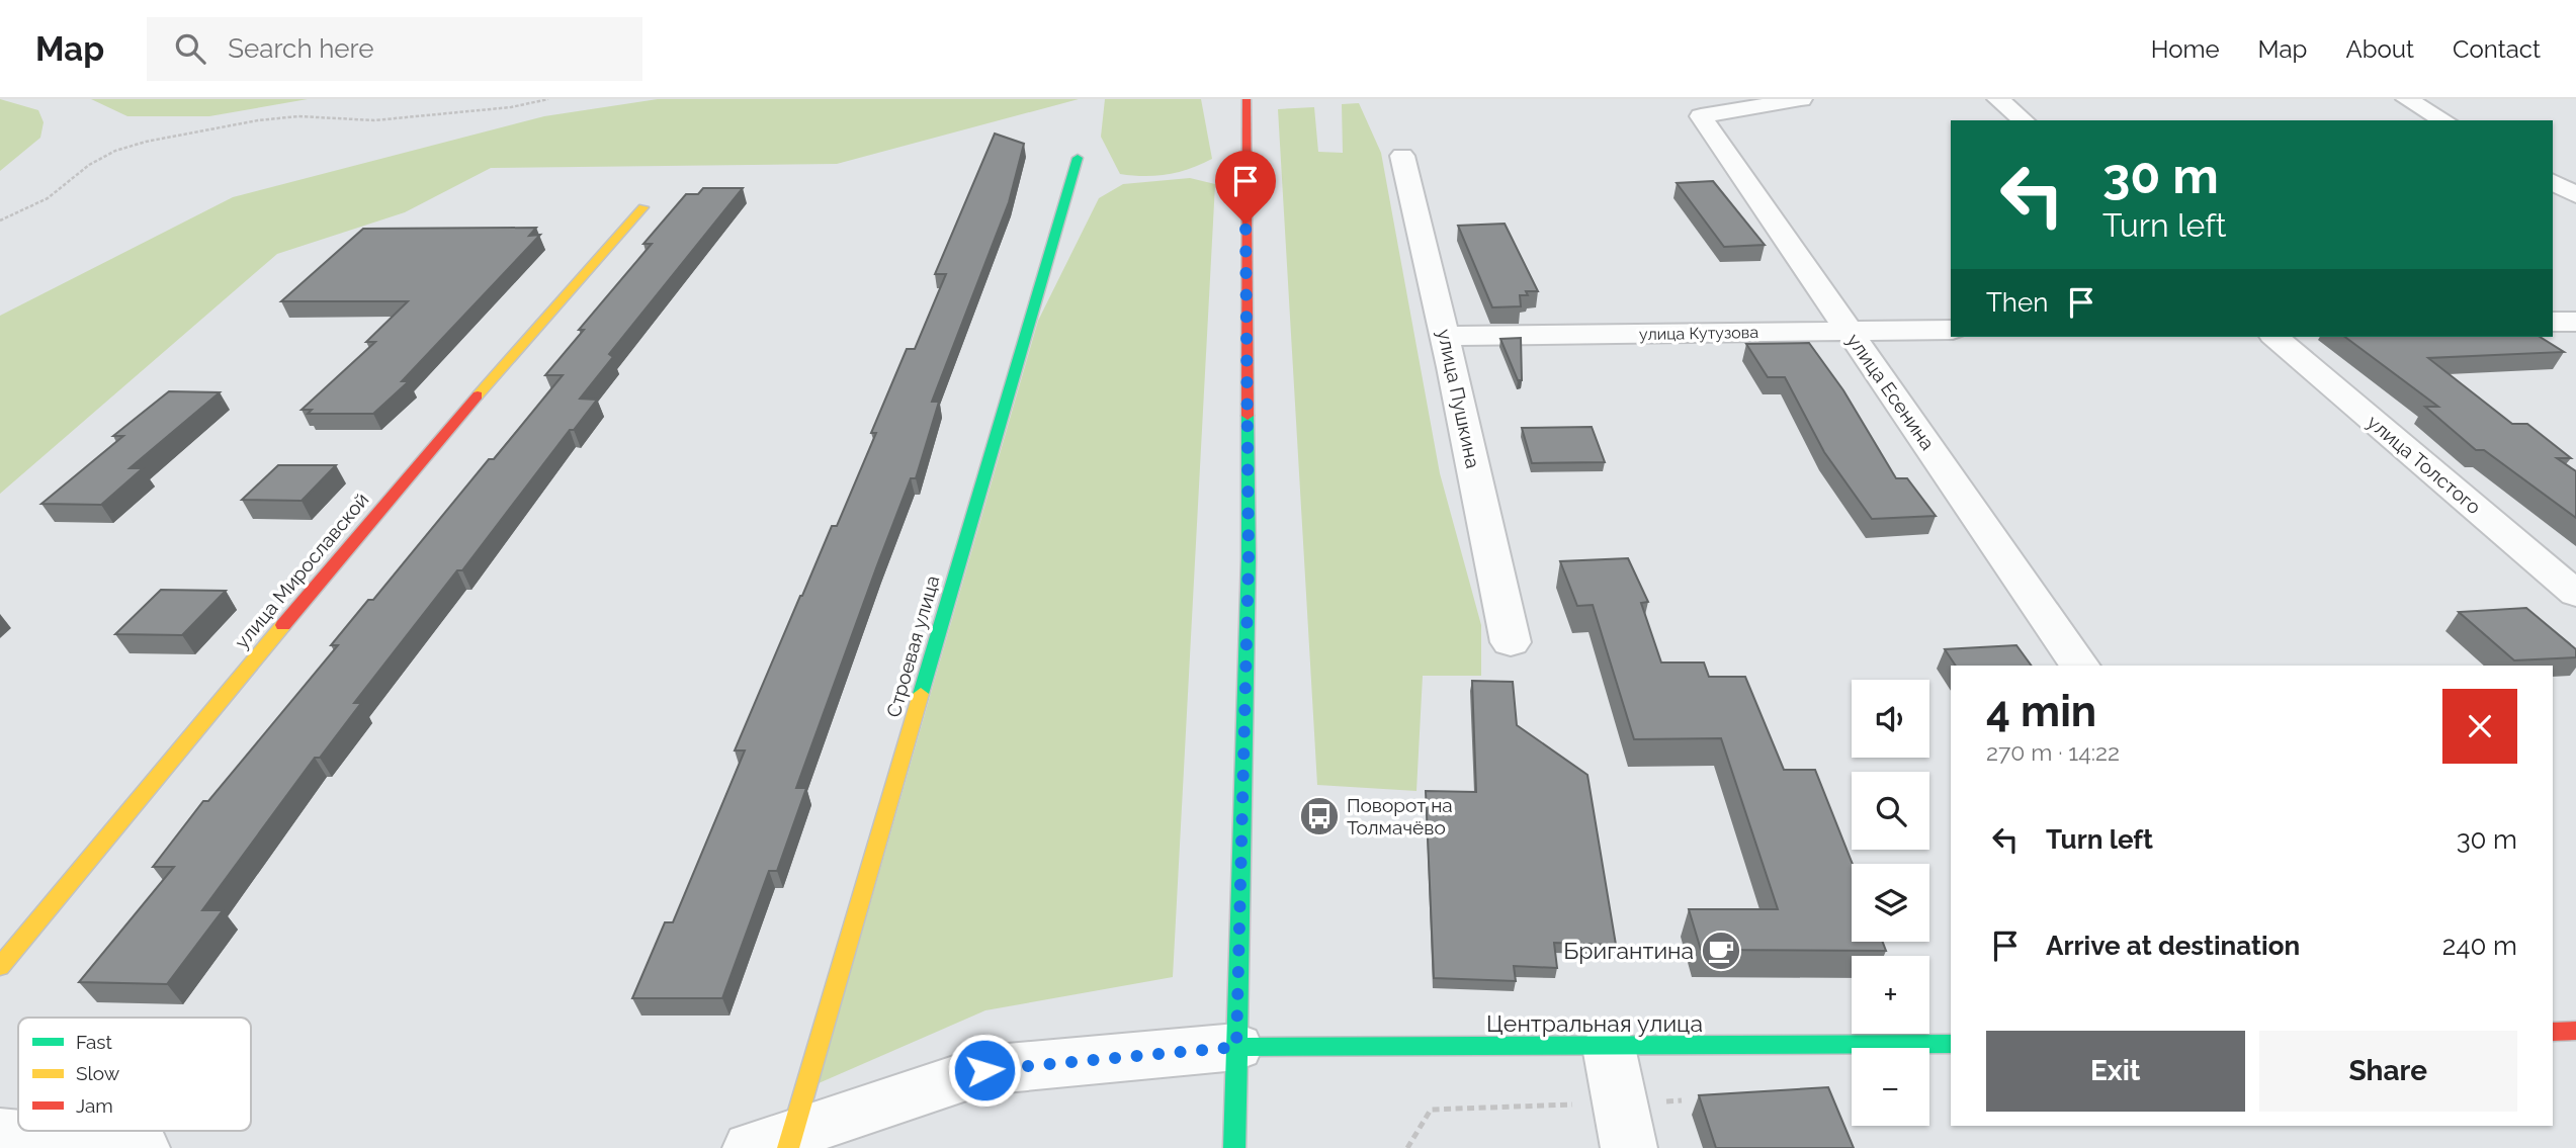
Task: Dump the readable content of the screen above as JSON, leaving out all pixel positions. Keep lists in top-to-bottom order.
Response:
{
  "streets": {
    "street": [
      "улица Кутузова",
      "улица Есенина",
      "улица Пушкина",
      "улица Толстого",
      "улица Мирославской",
      "Строевая улица",
      "Центральная улица"
    ]
  },
  "crossings": [
    ["улица Кутузова", "улица Есенина"],
    ["улица Кутузова", "улица Пушкина"]
  ],
  "places": {
    "bus stop": ["Поворот на Толмачёво"],
    "cafe": ["Бригантина"]
  },
  "legend": ["Fast", "Slow", "Jam"],
  "page": {
    "header": "Map",
    "search": "Search here",
    "nav": [
      "Home",
      "Map",
      "About",
      "Contact"
    ],
    "turn": ["30 m", "Turn left"],
    "then": "Then",
    "heading": ["4 min", "270 m · 14:22"],
    "map_buttons": ["+", "−"],
    "list": [
      {
        "name": "Turn left",
        "value": "30 m"
      },
      {
        "name": "Arrive at destination",
        "value": "240 m"
      }
    ],
    "buttons": ["Exit", "Share"]
  }
}
